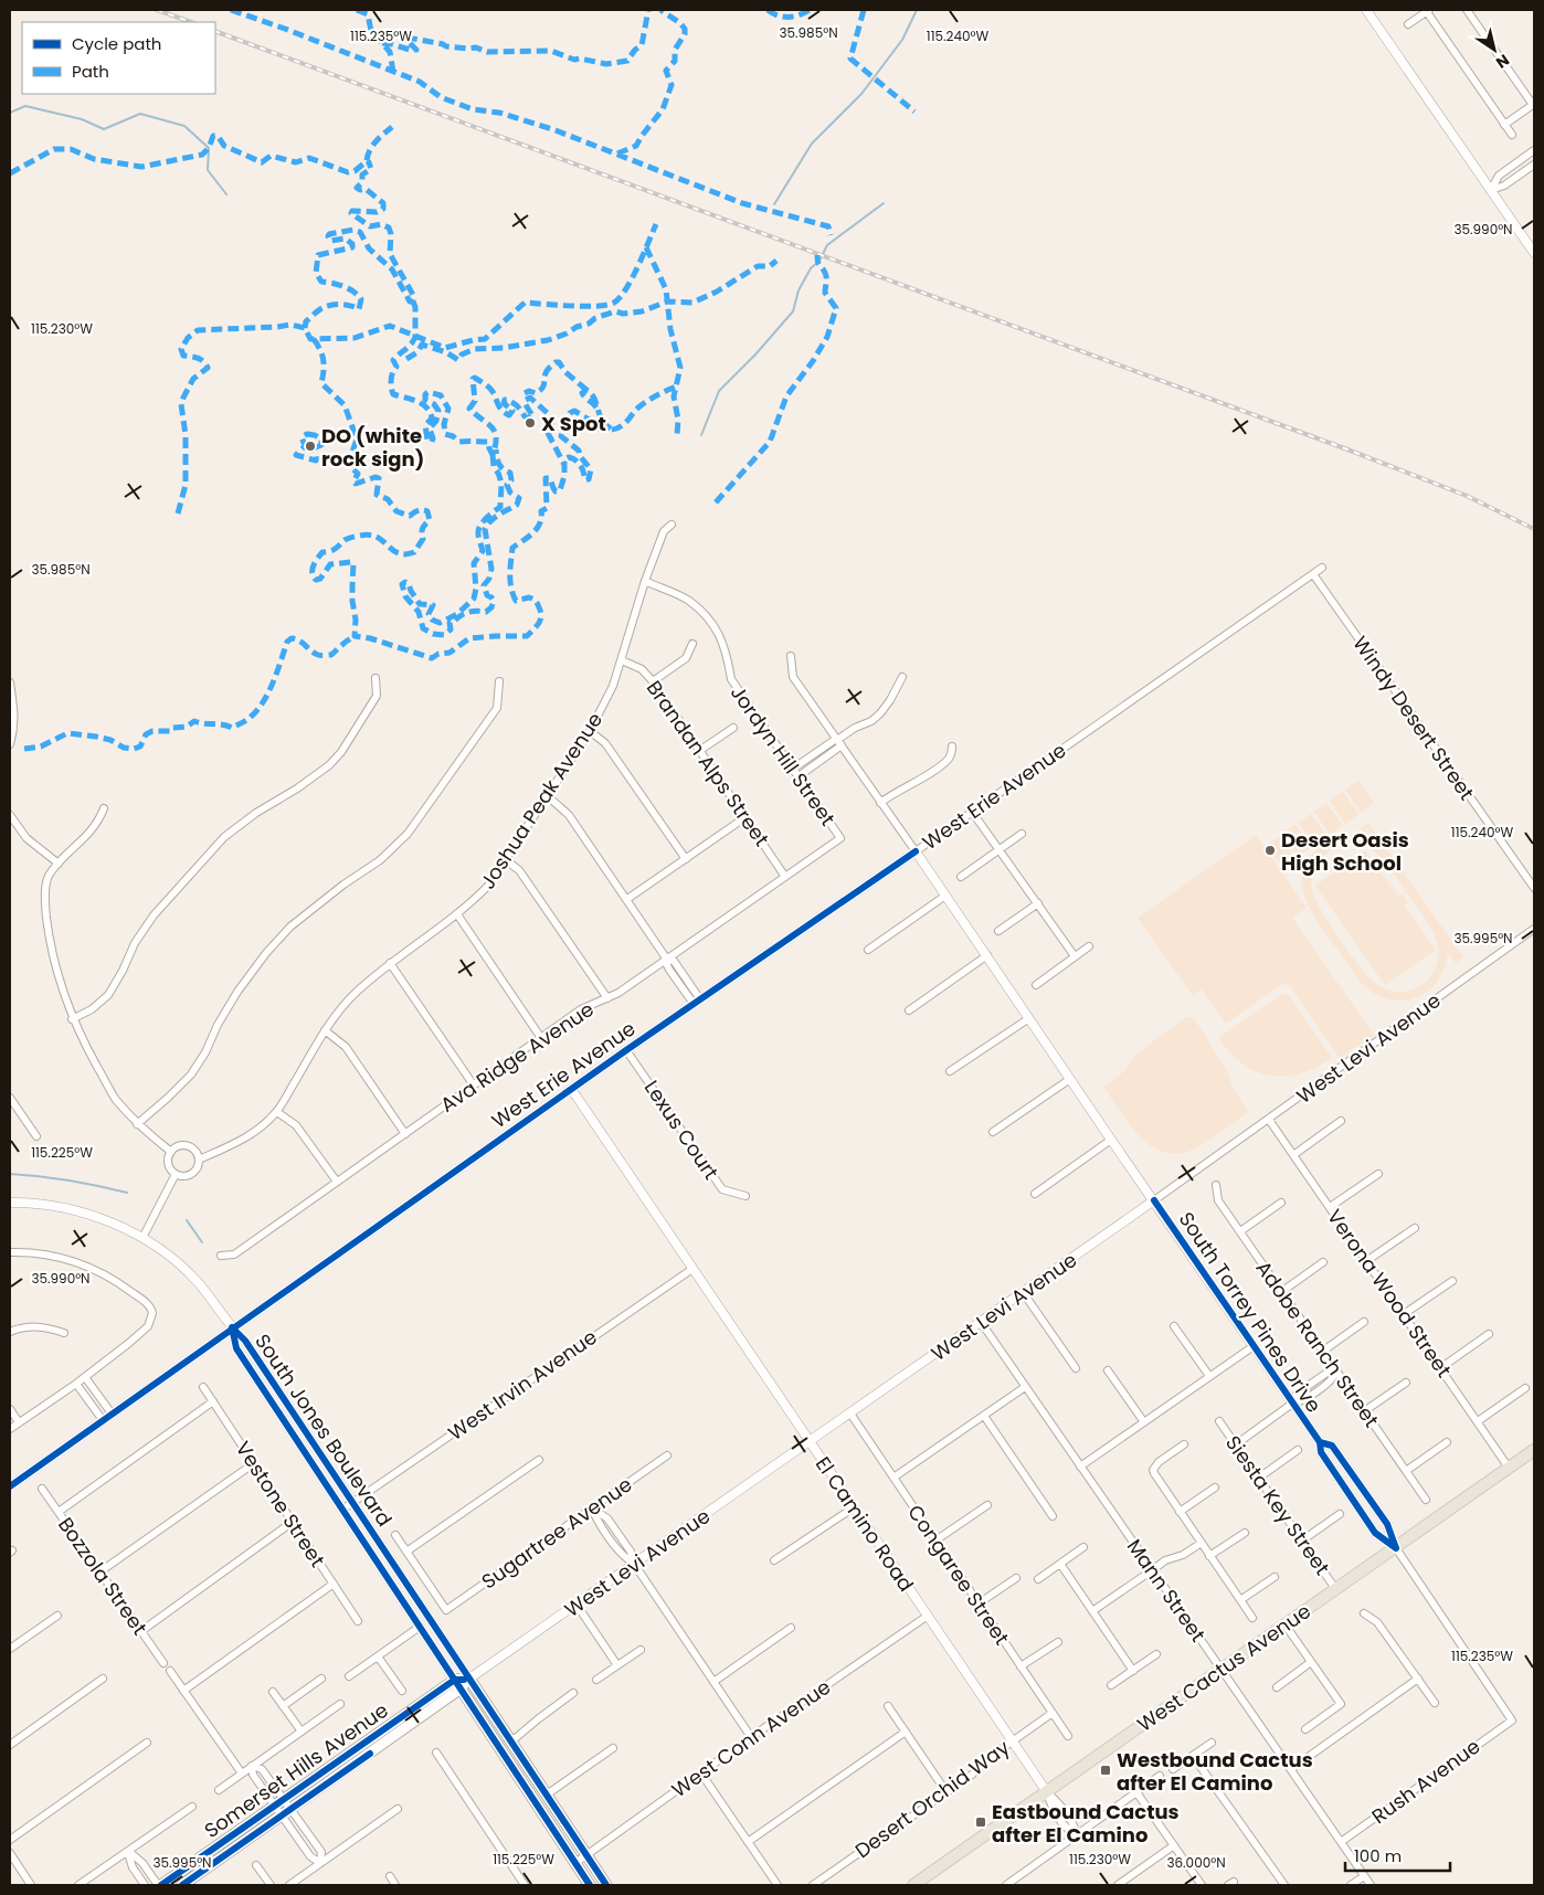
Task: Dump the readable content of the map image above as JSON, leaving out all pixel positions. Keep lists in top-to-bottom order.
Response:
{
  "streets": {
    "main road": ["South Jones Boulevard", "West Cactus Avenue", "Somerset Hills Avenue"],
    "street": [
      "Windy Desert Street",
      "Jordyn Hill Street",
      "Brandan Alps Street",
      "West Erie Avenue",
      "Joshua Peak Avenue",
      "West Levi Avenue",
      "Ava Ridge Avenue",
      "Lexus Court",
      "Verona Wood Street",
      "South Torrey Pines Drive",
      "Adobe Ranch Street",
      "West Irvin Avenue",
      "Vestone Street",
      "Siesta Key Street",
      "El Camino Road",
      "Sugartree Avenue",
      "Congaree Street",
      "Bozzola Street",
      "Mann Street",
      "West Conn Avenue",
      "Rush Avenue",
      "Desert Orchid Way"
    ]
  },
  "crossings": [
    ["Windy Desert Street", "West Erie Avenue"],
    ["Jordyn Hill Street", "Joshua Peak Avenue"],
    ["Jordyn Hill Street", "Ava Ridge Avenue"],
    ["Brandan Alps Street", "Joshua Peak Avenue"],
    ["Brandan Alps Street", "Ava Ridge Avenue"],
    ["West Erie Avenue", "Lexus Court"],
    ["West Erie Avenue", "South Torrey Pines Drive"],
    ["West Erie Avenue", "South Jones Boulevard"],
    ["West Erie Avenue", "El Camino Road"],
    ["West Levi Avenue", "Verona Wood Street"],
    ["West Levi Avenue", "South Torrey Pines Drive"],
    ["West Levi Avenue", "South Jones Boulevard"],
    ["West Levi Avenue", "El Camino Road"],
    ["West Levi Avenue", "Congaree Street"],
    ["West Levi Avenue", "Mann Street"],
    ["Verona Wood Street", "West Cactus Avenue"],
    ["South Torrey Pines Drive", "West Cactus Avenue"],
    ["South Torrey Pines Drive", "Rush Avenue"],
    ["West Irvin Avenue", "South Jones Boulevard"],
    ["West Irvin Avenue", "El Camino Road"],
    ["South Jones Boulevard", "West Conn Avenue"],
    ["South Jones Boulevard", "Somerset Hills Avenue"],
    ["Siesta Key Street", "West Cactus Avenue"],
    ["El Camino Road", "West Cactus Avenue"],
    ["El Camino Road", "West Conn Avenue"],
    ["El Camino Road", "Desert Orchid Way"],
    ["Congaree Street", "Desert Orchid Way"],
    ["Mann Street", "West Cactus Avenue"],
    ["Mann Street", "Rush Avenue"]
  ],
  "places": {
    "other": ["X Spot", "DO (white rock sign)", "Desert Oasis High School"],
    "transit": ["Westbound Cactus after El Camino", "Eastbound Cactus after El Camino"]
  },
  "legend": ["Cycle path", "Path"],
  "scale_bar": "100 m",
  "north": "bottom right",
  "coordinates": [
    "35.985°N",
    "115.235°W",
    "115.240°W",
    "35.990°N",
    "115.230°W",
    "35.995°N",
    "115.225°W",
    "36.000°N"
  ]
}
